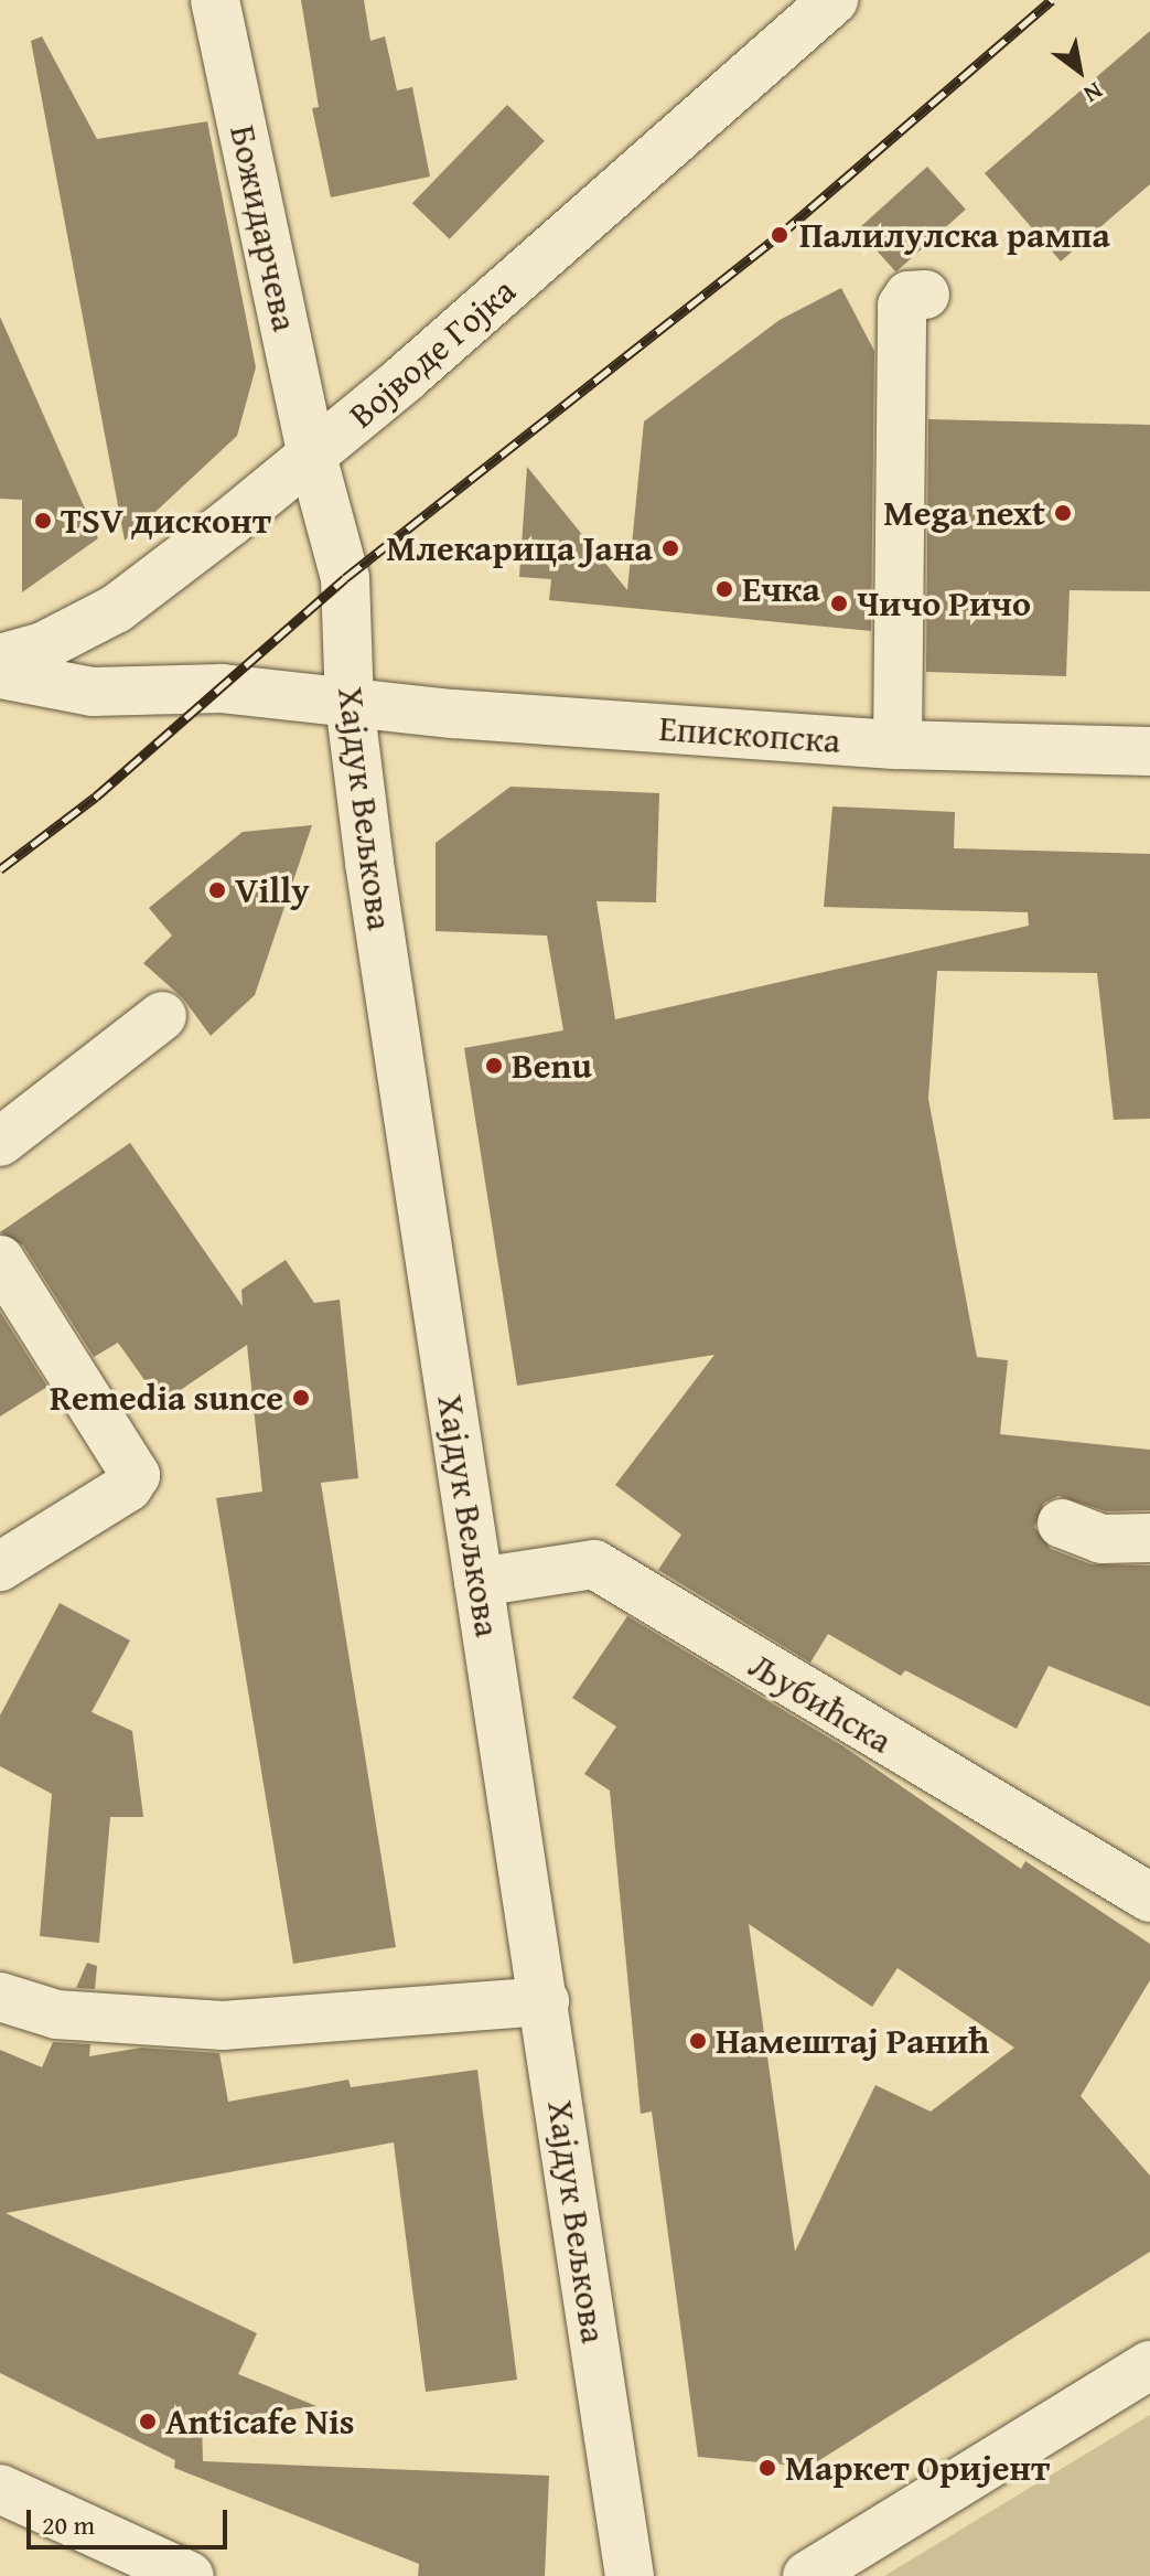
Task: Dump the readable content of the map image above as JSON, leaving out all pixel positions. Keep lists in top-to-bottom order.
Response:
{
  "streets": {
    "street": [
      "Божидарчева",
      "Војводе Гојка",
      "Епископска",
      "Хајдук Вељкова",
      "Љубићска"
    ]
  },
  "crossings": [
    ["Божидарчева", "Војводе Гојка"],
    ["Божидарчева", "Хајдук Вељкова"],
    ["Војводе Гојка", "Хајдук Вељкова"],
    ["Епископска", "Хајдук Вељкова"],
    ["Хајдук Вељкова", "Љубићска"]
  ],
  "places": [
    "Палилулска рампа",
    "Mega next",
    "TSV дисконт",
    "Млекарица Јана",
    "Ечка",
    "Чичо Ричо",
    "Villy",
    "Benu",
    "Remedia sunce",
    "Намештај Ранић",
    "Anticafe Nis",
    "Маркет Оријент"
  ],
  "scale_bar": "20 m",
  "north": "bottom right"
}
